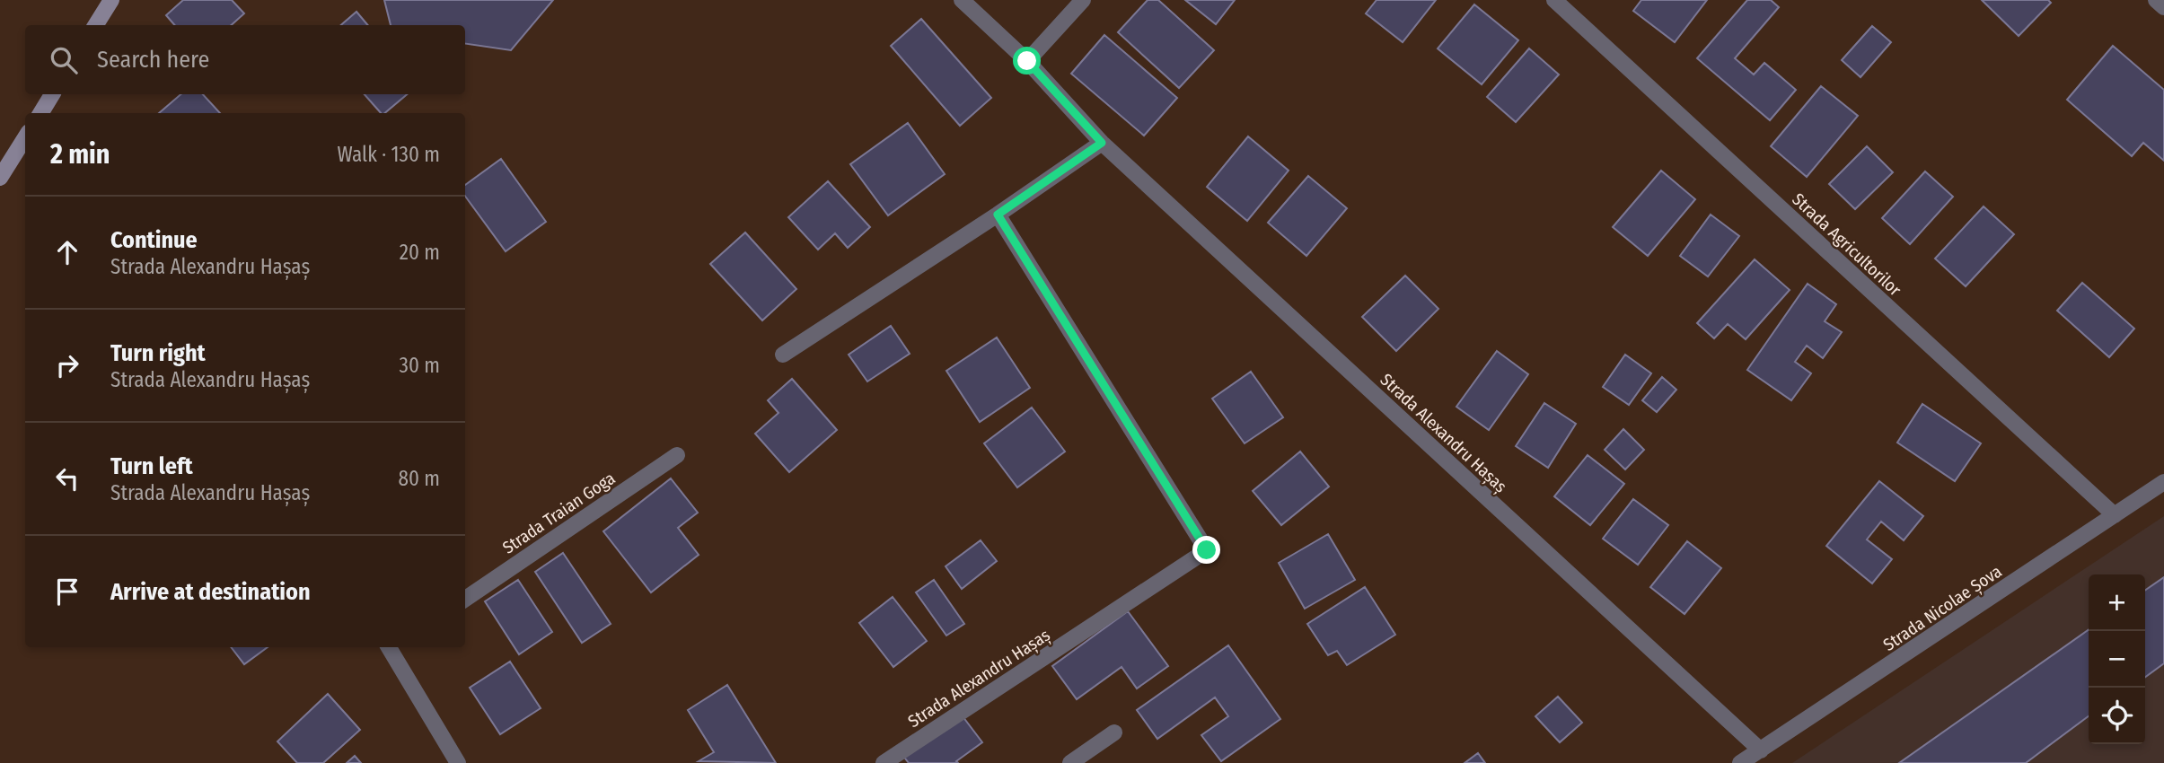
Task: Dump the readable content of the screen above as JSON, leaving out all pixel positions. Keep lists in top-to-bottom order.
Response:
{
  "streets": {
    "street": [
      "Strada Agricultorilor",
      "Strada Alexandru Hașaș",
      "Strada Traian Goga",
      "Strada Nicolae Șova"
    ]
  },
  "crossings": [
    ["Strada Agricultorilor", "Strada Nicolae Șova"],
    ["Strada Alexandru Hașaș", "Strada Nicolae Șova"]
  ],
  "page": {
    "search": "Search here",
    "heading": ["2 min", "Walk · 130 m"],
    "list": [
      ["Continue", "Strada Alexandru Hașaș", "20 m"],
      ["Turn right", "Strada Alexandru Hașaș", "30 m"],
      ["Turn left", "Strada Alexandru Hașaș", "80 m"],
      "Arrive at destination"
    ],
    "map_buttons": ["+", "−"]
  }
}
